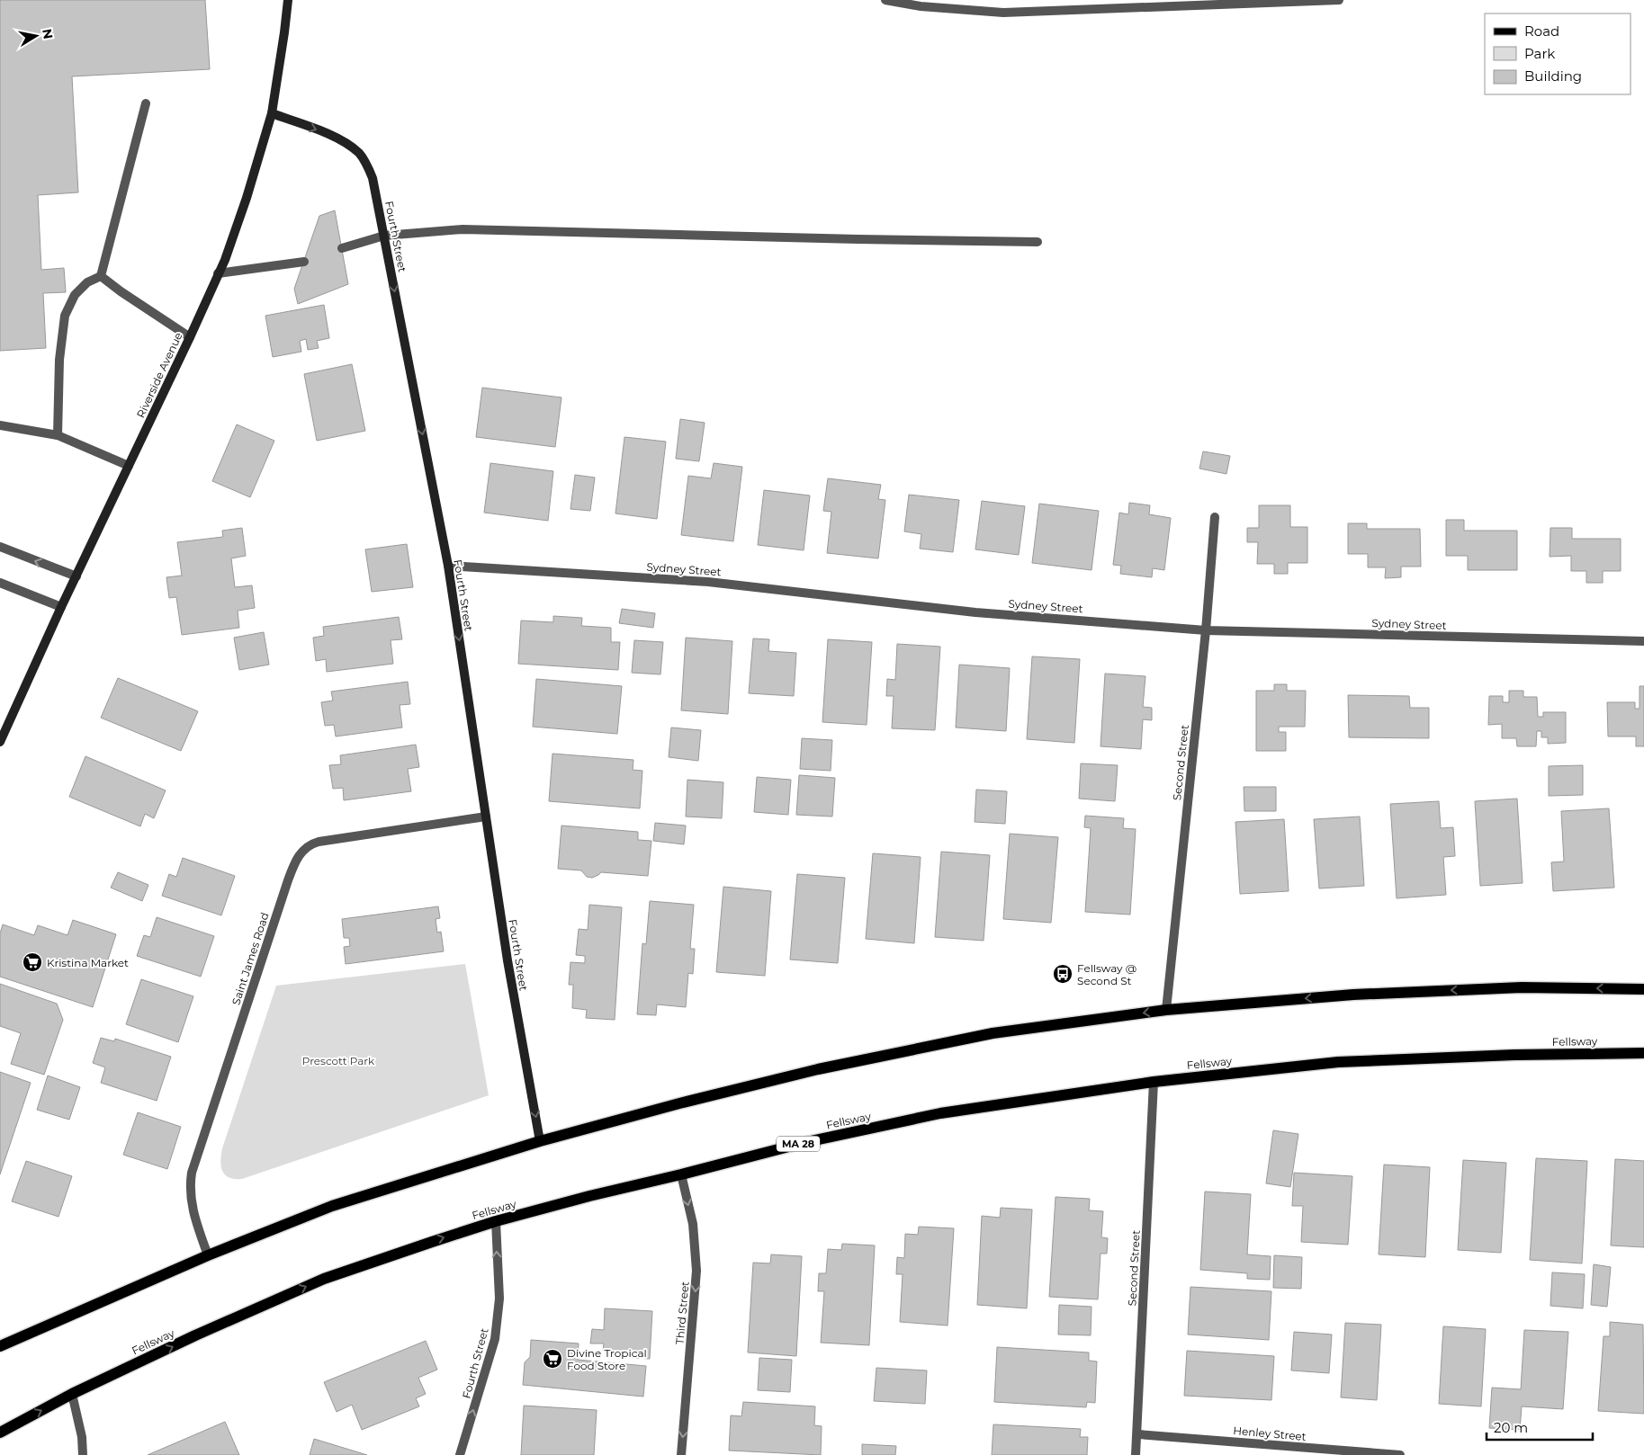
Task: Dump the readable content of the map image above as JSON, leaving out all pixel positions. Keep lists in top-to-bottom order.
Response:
{
  "streets": {
    "main road": ["Fellsway", "MA 28"],
    "street": [
      "Fourth Street",
      "Riverside Avenue",
      "Sydney Street",
      "Second Street",
      "Saint James Road",
      "Third Street",
      "Henley Street"
    ]
  },
  "crossings": [
    ["Fourth Street", "Riverside Avenue"],
    ["Fourth Street", "Sydney Street"],
    ["Fourth Street", "Saint James Road"],
    ["Fourth Street", "Fellsway"],
    ["Sydney Street", "Second Street"],
    ["Second Street", "Fellsway"],
    ["Second Street", "Henley Street"],
    ["Fellsway", "Third Street"]
  ],
  "one_way": ["Third Street"],
  "parks": ["Prescott Park"],
  "places": {
    "supermarket": ["Kristina Market", "Divine Tropical Food Store"],
    "bus stop": ["Fellsway @ Second St"]
  },
  "legend": ["Road", "Park", "Building"],
  "scale_bar": "20 m",
  "north": "right"
}
